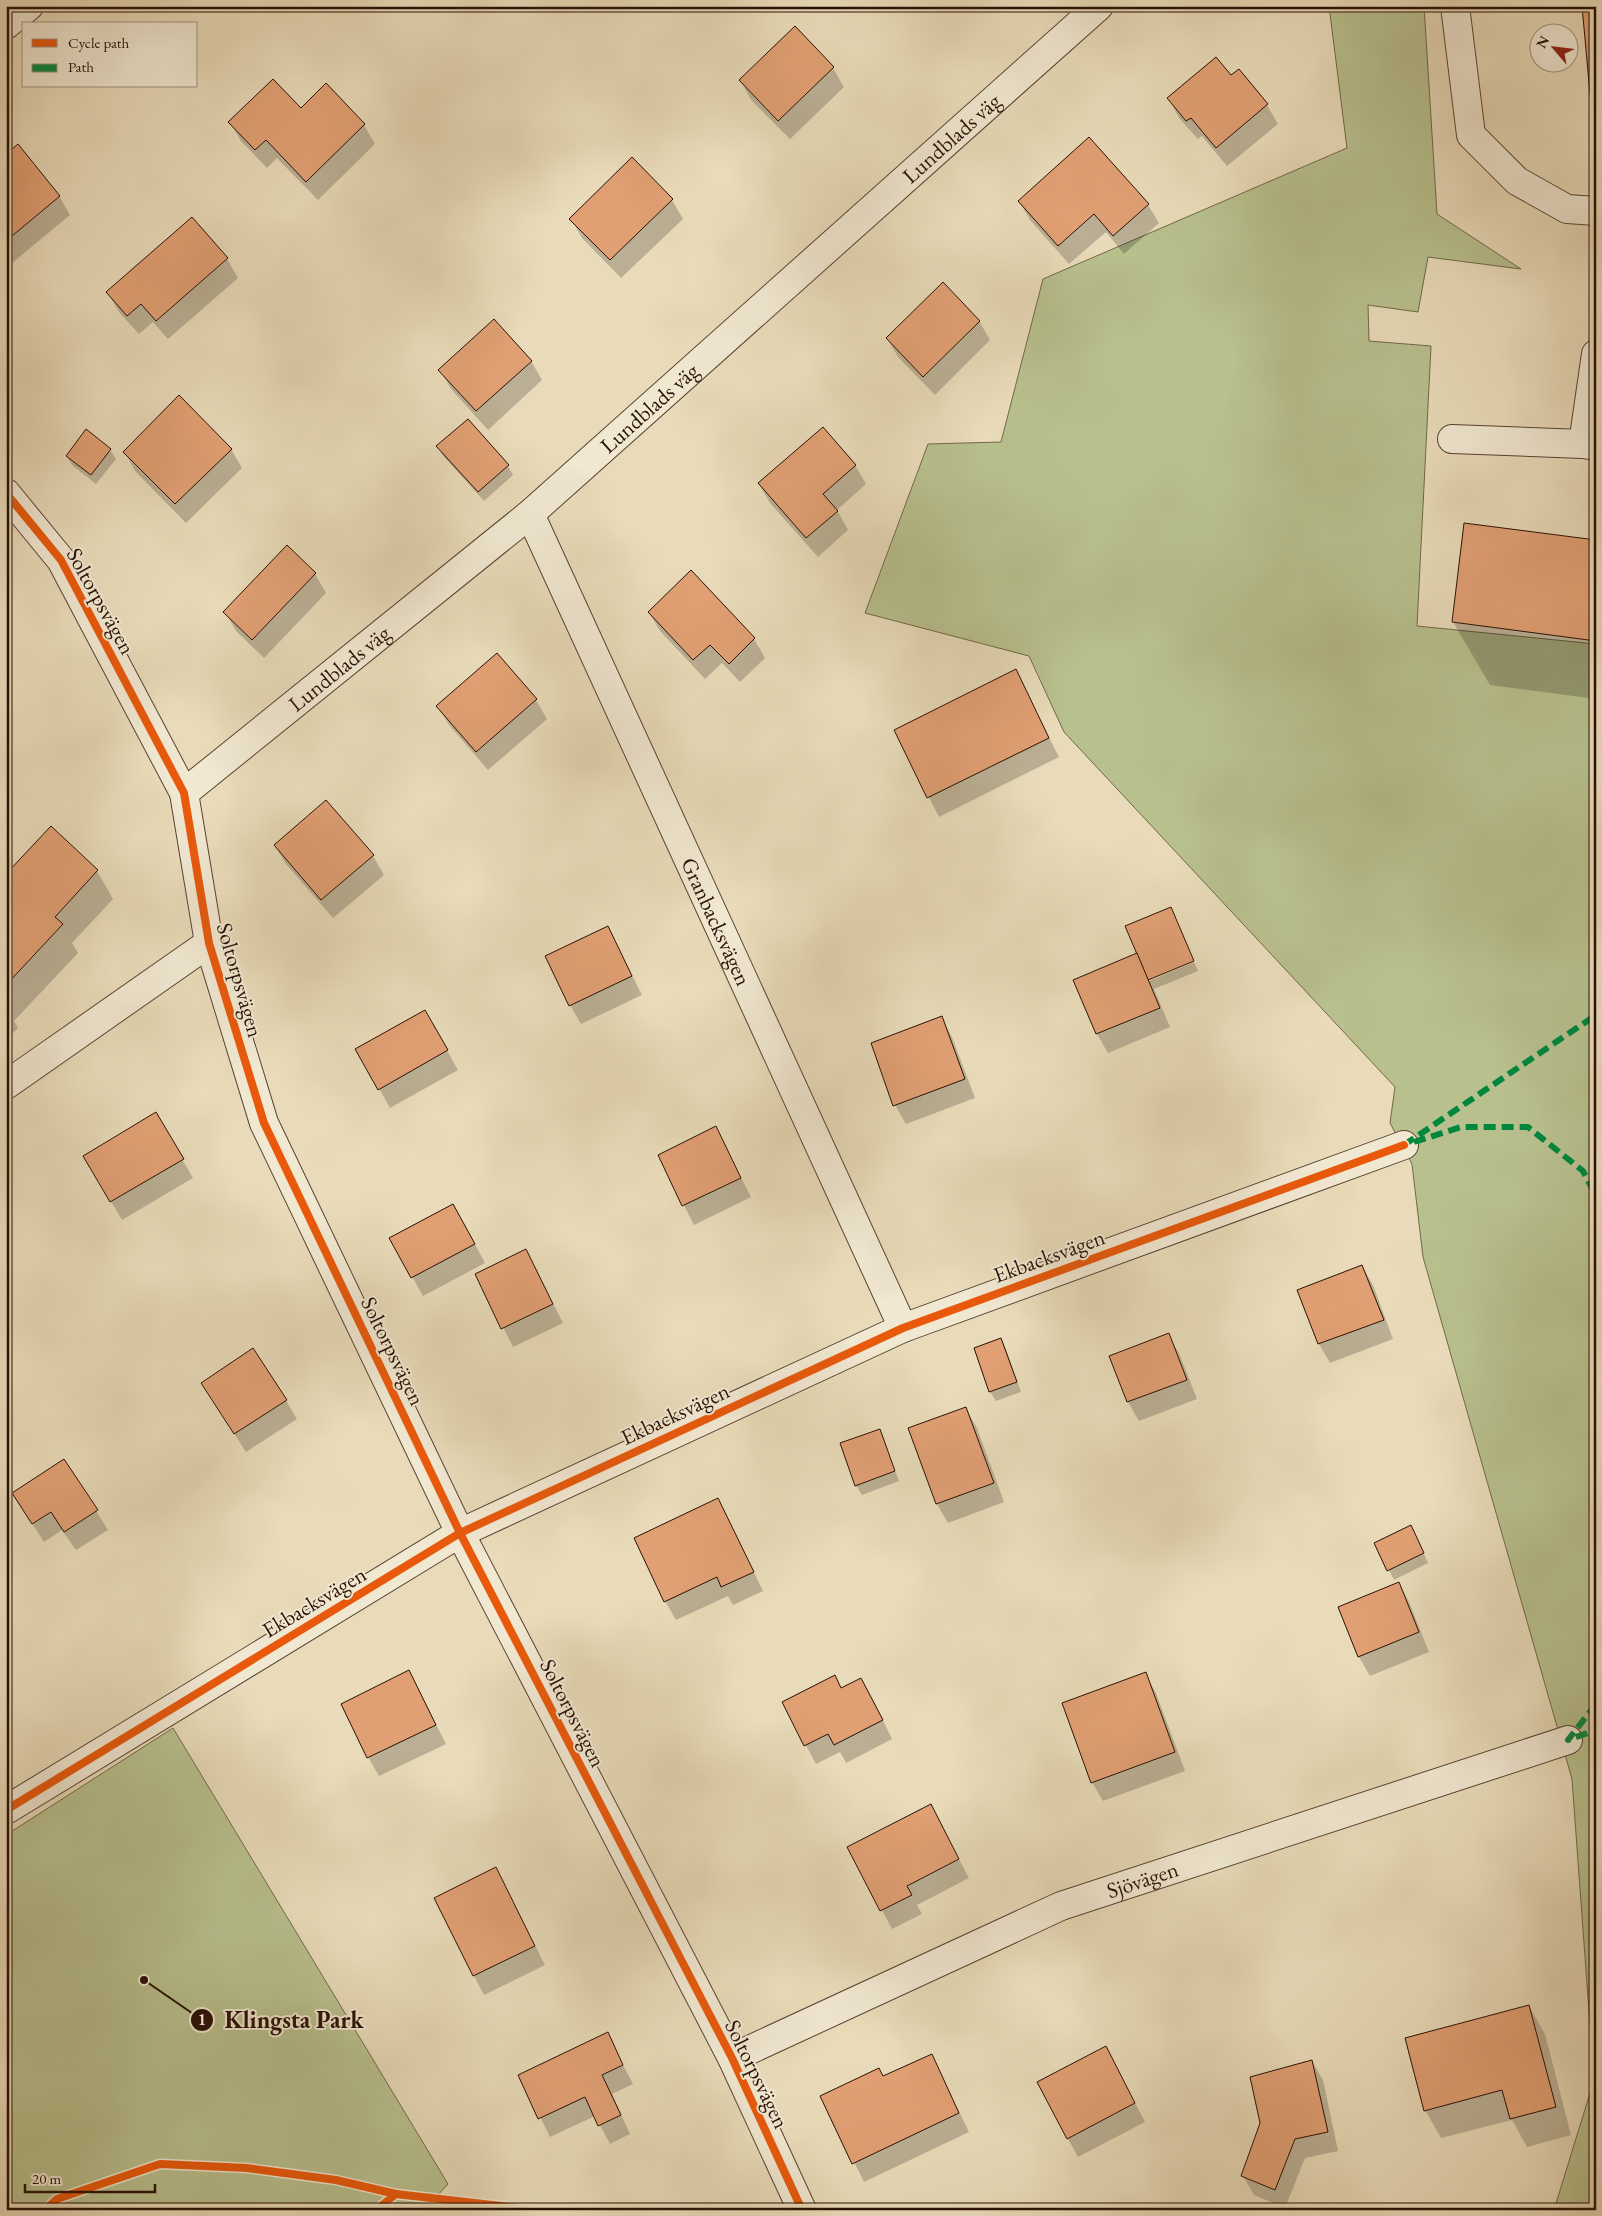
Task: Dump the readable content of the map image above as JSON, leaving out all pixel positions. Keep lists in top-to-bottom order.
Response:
{
  "streets": {
    "street": [
      "Lundblads väg",
      "Soltorpsvägen",
      "Granbacksvägen",
      "Ekbacksvägen",
      "Sjövägen"
    ]
  },
  "crossings": [
    ["Lundblads väg", "Soltorpsvägen"],
    ["Lundblads väg", "Granbacksvägen"],
    ["Soltorpsvägen", "Ekbacksvägen"],
    ["Soltorpsvägen", "Sjövägen"],
    ["Granbacksvägen", "Ekbacksvägen"]
  ],
  "places": ["Klingsta Park"],
  "legend": ["Cycle path", "Path"],
  "scale_bar": "20 m",
  "north": "top left"
}
